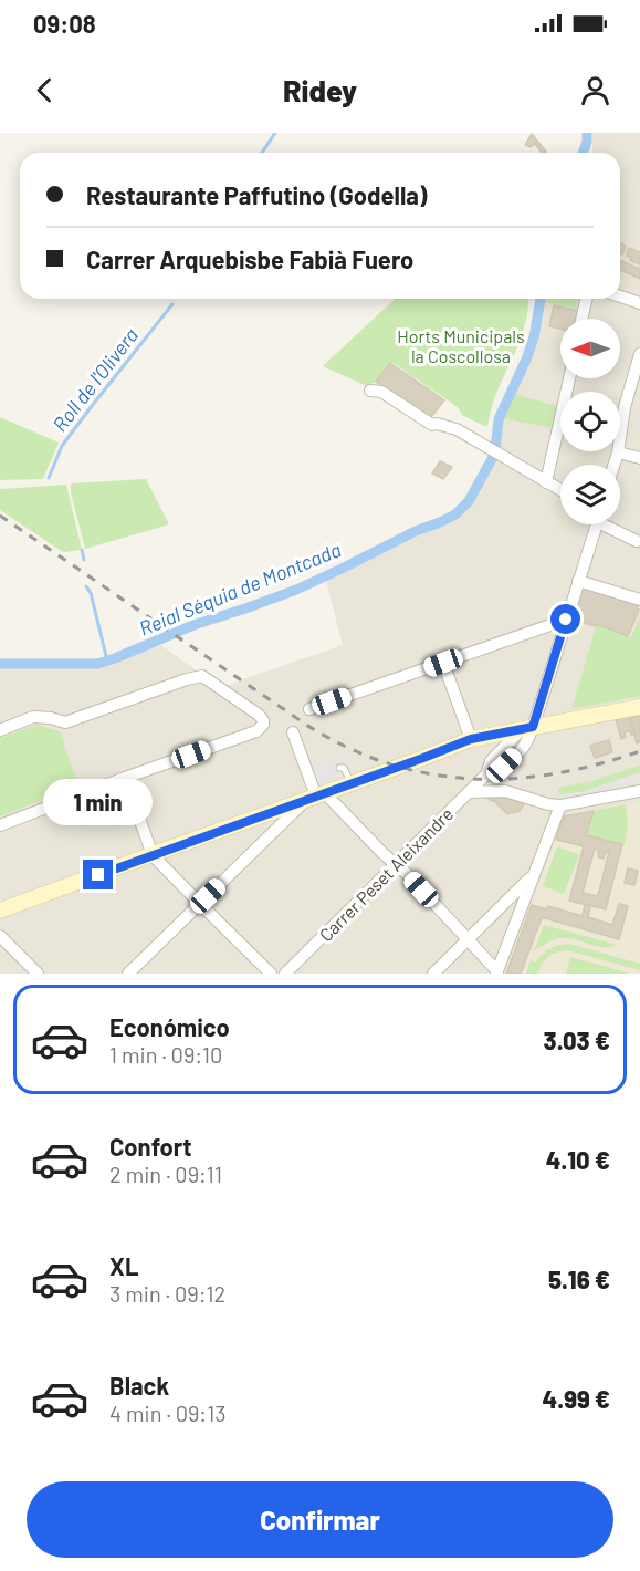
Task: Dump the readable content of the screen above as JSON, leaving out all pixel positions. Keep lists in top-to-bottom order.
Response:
{
  "streets": {
    "street": ["Carrer Peset Aleixandre"]
  },
  "water": ["Roll de l'Olivera", "Reial Séquia de Montcada"],
  "parks": ["Horts Municipals la Coscollosa"],
  "north": "left",
  "page": {
    "status": "09:08",
    "header": "Ridey",
    "banner": ["Restaurante Paffutino (Godella)", "Carrer Arquebisbe Fabià Fuero"],
    "bubble": "1 min",
    "list": [
      {
        "name": "Económico",
        "note": "1 min · 09:10",
        "value": "3.03 €"
      },
      {
        "name": "Confort",
        "note": "2 min · 09:11",
        "value": "4.10 €"
      },
      {
        "name": "XL",
        "note": "3 min · 09:12",
        "value": "5.16 €"
      },
      {
        "name": "Black",
        "note": "4 min · 09:13",
        "value": "4.99 €"
      }
    ],
    "buttons": "Confirmar"
  }
}
